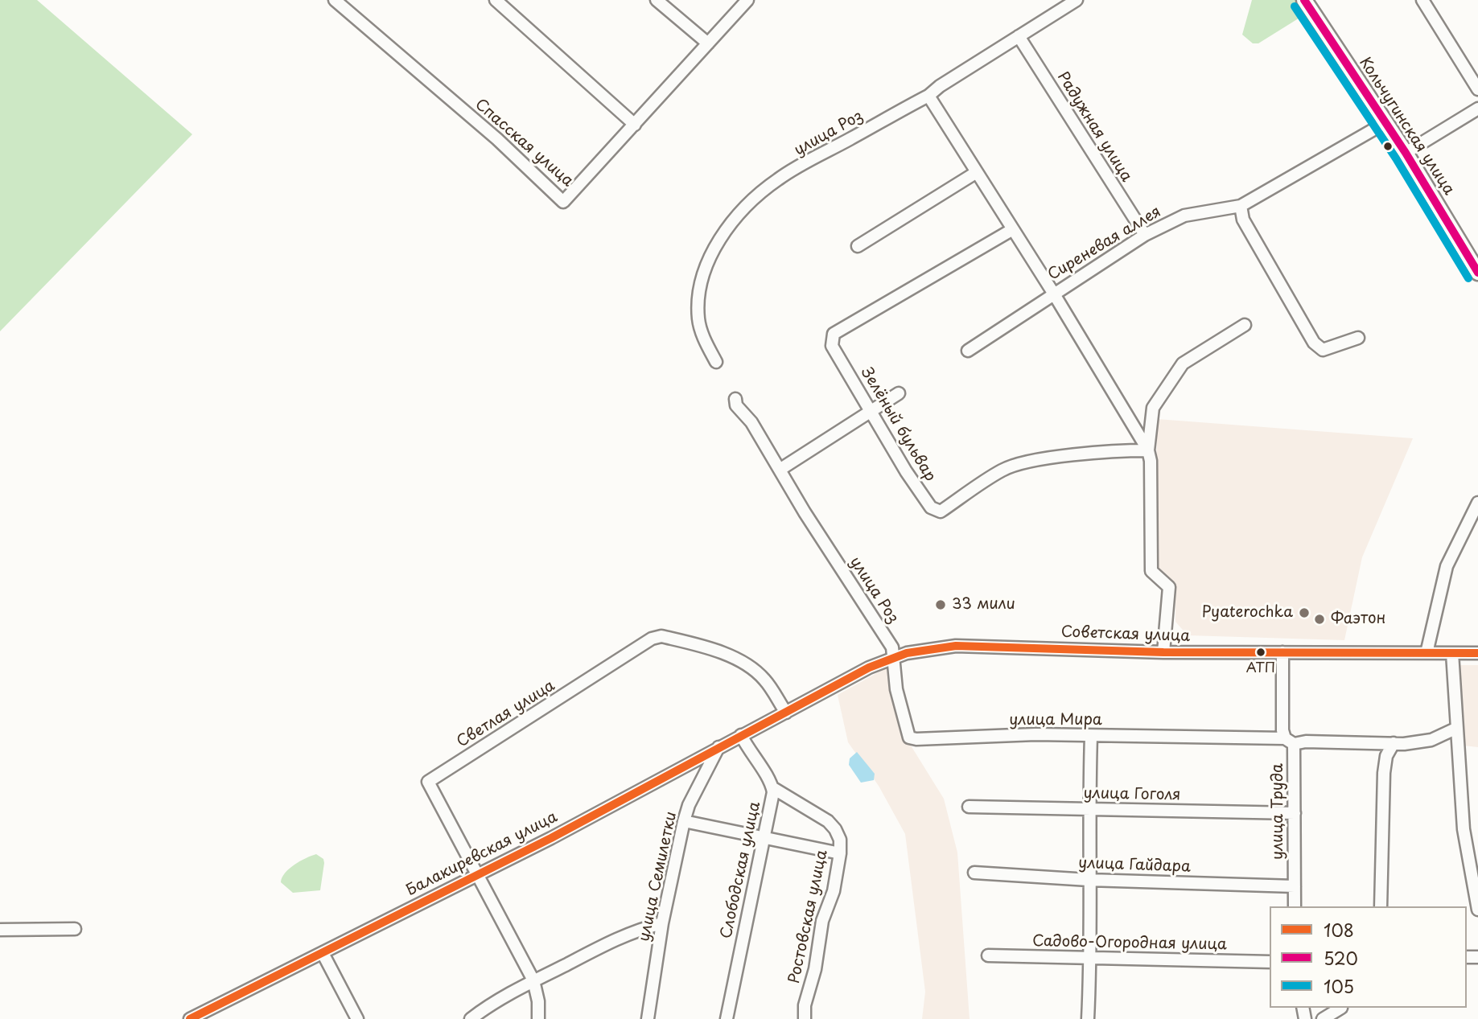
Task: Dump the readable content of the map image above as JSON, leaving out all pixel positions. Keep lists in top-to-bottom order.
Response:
{
  "streets": {
    "main road": ["Кольчугинская улица"],
    "street": [
      "Радужная улица",
      "улица Роз",
      "Спасская улица",
      "Сиреневая аллея",
      "Зелёный бульвар",
      "Советская улица",
      "Светлая улица",
      "улица Мира",
      "улица Гоголя",
      "улица Труда",
      "Балакиревская улица",
      "улица Гайдара",
      "Слободская улица",
      "улица Семилетки",
      "Ростовская улица",
      "Садово-Огородная улица"
    ]
  },
  "crossings": [
    ["Кольчугинская улица", "Сиреневая аллея"],
    ["Радужная улица", "улица Роз"],
    ["Радужная улица", "Сиреневая аллея"],
    ["улица Роз", "Советская улица"],
    ["улица Роз", "улица Мира"],
    ["Советская улица", "Светлая улица"],
    ["Советская улица", "улица Мира"],
    ["Советская улица", "улица Труда"],
    ["Советская улица", "Балакиревская улица"],
    ["Светлая улица", "Балакиревская улица"],
    ["улица Мира", "улица Труда"],
    ["улица Гоголя", "улица Труда"],
    ["улица Труда", "улица Гайдара"],
    ["Балакиревская улица", "Слободская улица"],
    ["Балакиревская улица", "улица Семилетки"],
    ["Слободская улица", "Ростовская улица"]
  ],
  "places": [
    "33 мили",
    "Pyaterochka",
    "Фаэтон",
    "АТП"
  ],
  "lines": ["transit line 520", "transit line 105", "transit line 108"],
  "legend": ["108", "520", "105"]
}
